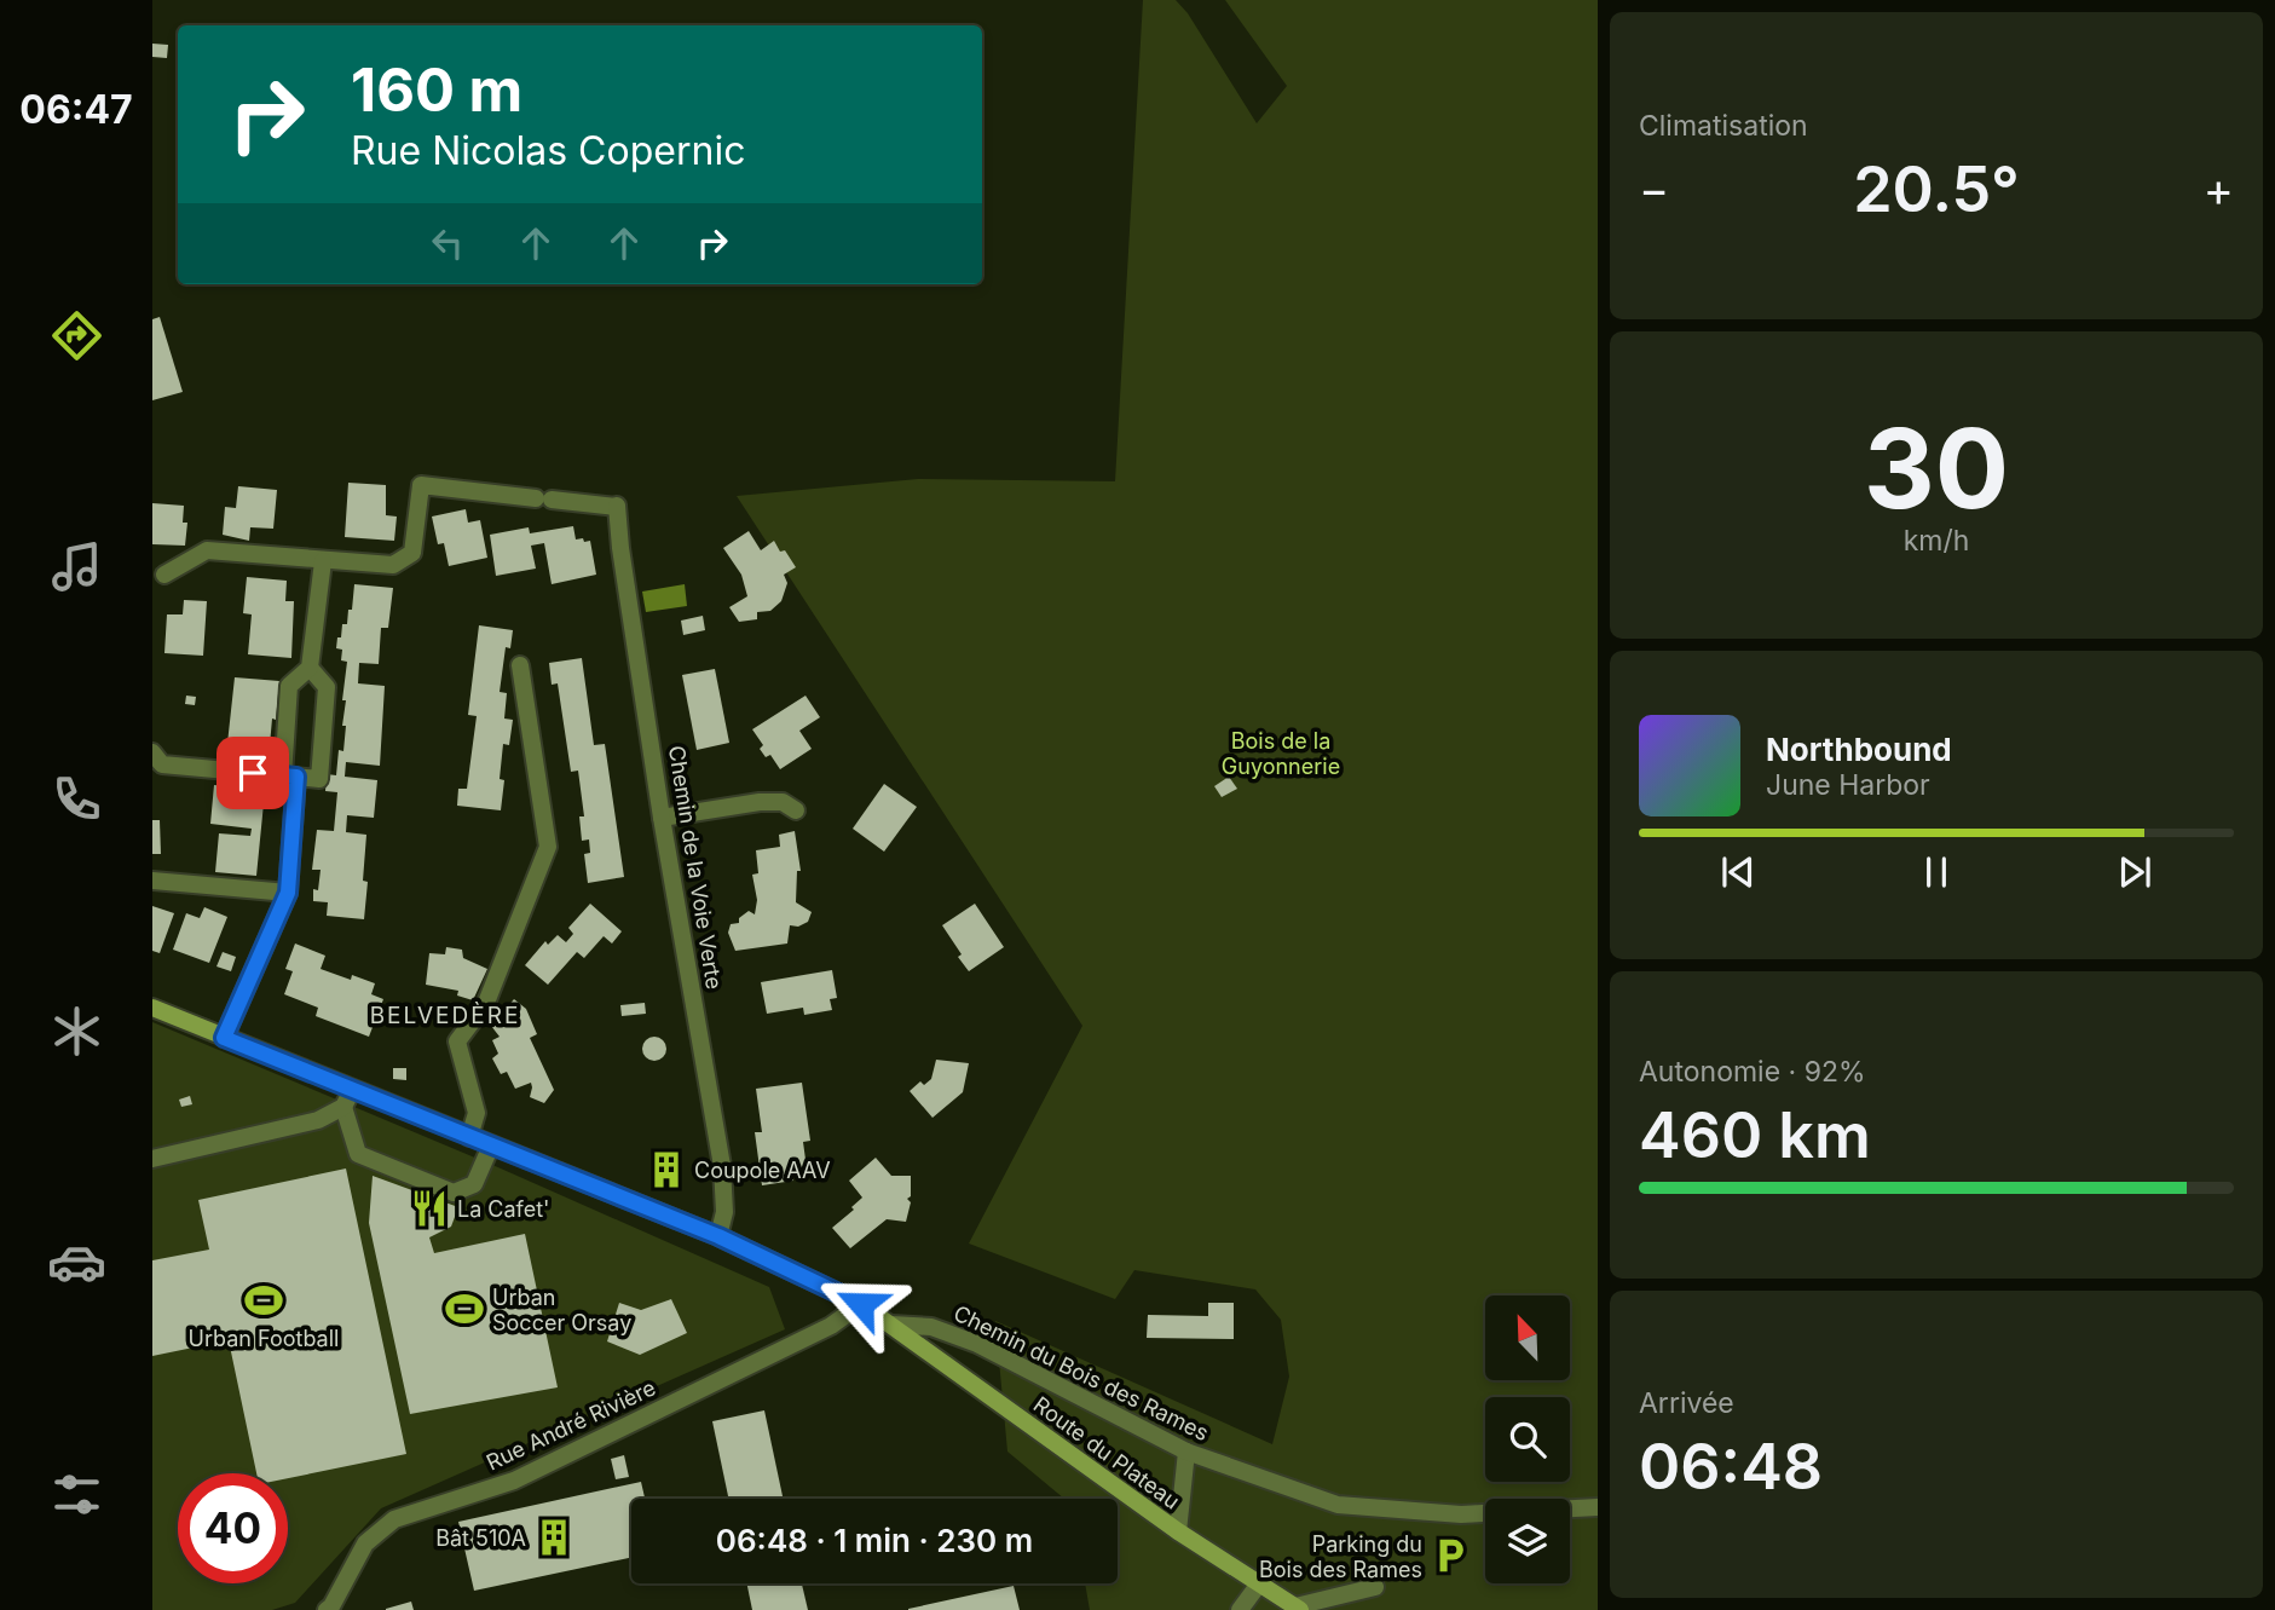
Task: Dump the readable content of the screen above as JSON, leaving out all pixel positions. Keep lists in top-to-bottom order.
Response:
{
  "streets": {
    "street": [
      "Chemin de la Voie Verte",
      "Chemin du Bois des Rames",
      "Rue André Rivière",
      "Route du Plateau"
    ]
  },
  "crossings": [
    ["Chemin de la Voie Verte", "Route du Plateau"],
    ["Chemin du Bois des Rames", "Route du Plateau"],
    ["Rue André Rivière", "Route du Plateau"]
  ],
  "districts": ["BELVEDÈRE"],
  "parks": ["Bois de la Guyonnerie"],
  "places": {
    "building": ["Coupole AAV", "Bât 510A"],
    "restaurant": ["La Cafet'"],
    "sports": ["Urban Football", "Urban Soccer Orsay"],
    "parking": ["Parking du Bois des Rames"]
  },
  "north": "top left",
  "page": {
    "tabs": "06:47",
    "tile": [
      "Climatisation",
      ["30", "km/h"],
      ["Autonomie · 92%", "460 km"],
      ["Arrivée", "06:48"]
    ],
    "turn": ["160 m", "Rue Nicolas Copernic"],
    "heat": ["−", "20.5°", "+"],
    "song": ["Northbound", "June Harbor"],
    "limit": "40",
    "trip": "06:48 · 1 min · 230 m"
  }
}
